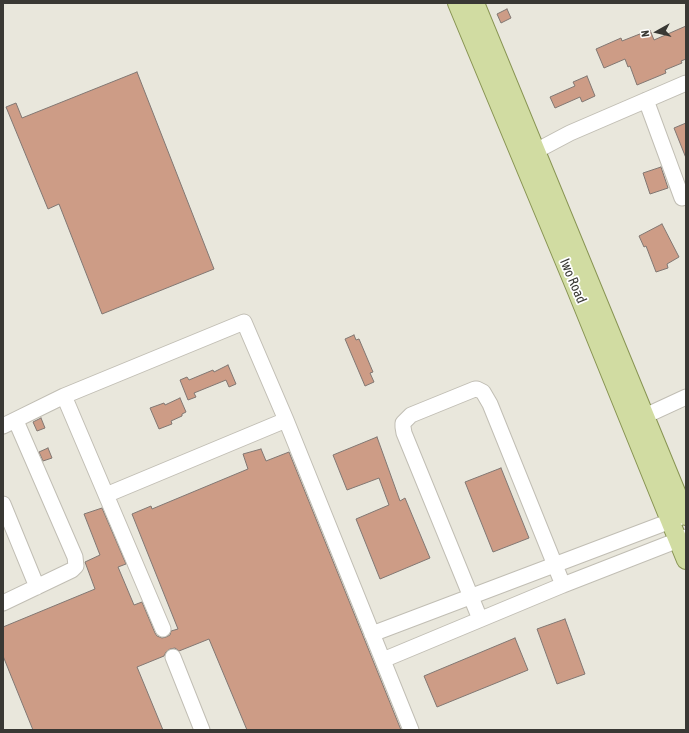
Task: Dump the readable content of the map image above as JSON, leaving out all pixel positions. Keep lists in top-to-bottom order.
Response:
{
  "streets": {
    "main road": ["Iwo Road"]
  },
  "north": "left"
}
